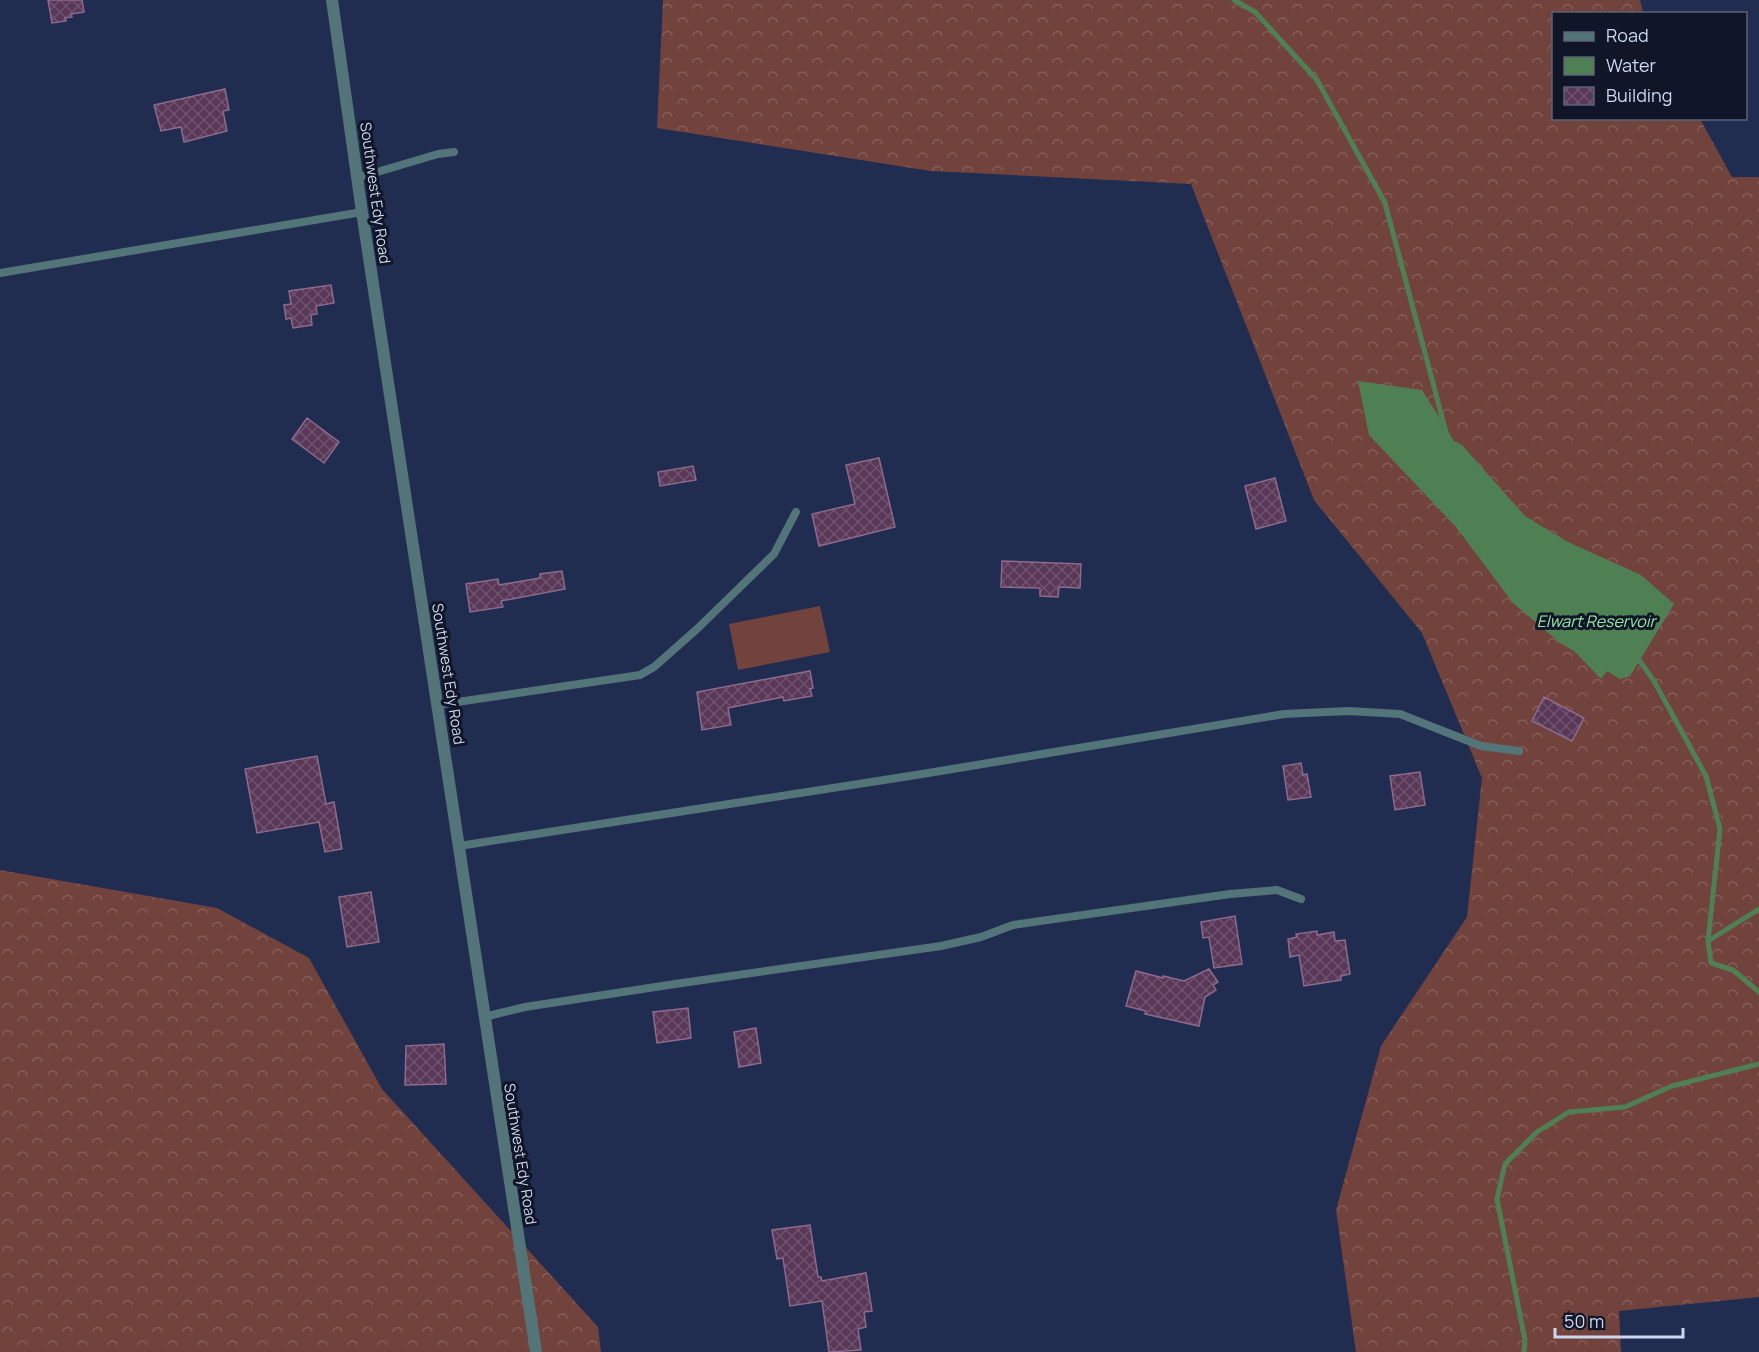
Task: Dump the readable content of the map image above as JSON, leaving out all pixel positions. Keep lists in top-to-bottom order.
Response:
{
  "streets": {
    "street": ["Southwest Edy Road"]
  },
  "water": ["Elwart Reservoir"],
  "legend": ["Road", "Water", "Building"],
  "scale_bar": "50 m"
}
